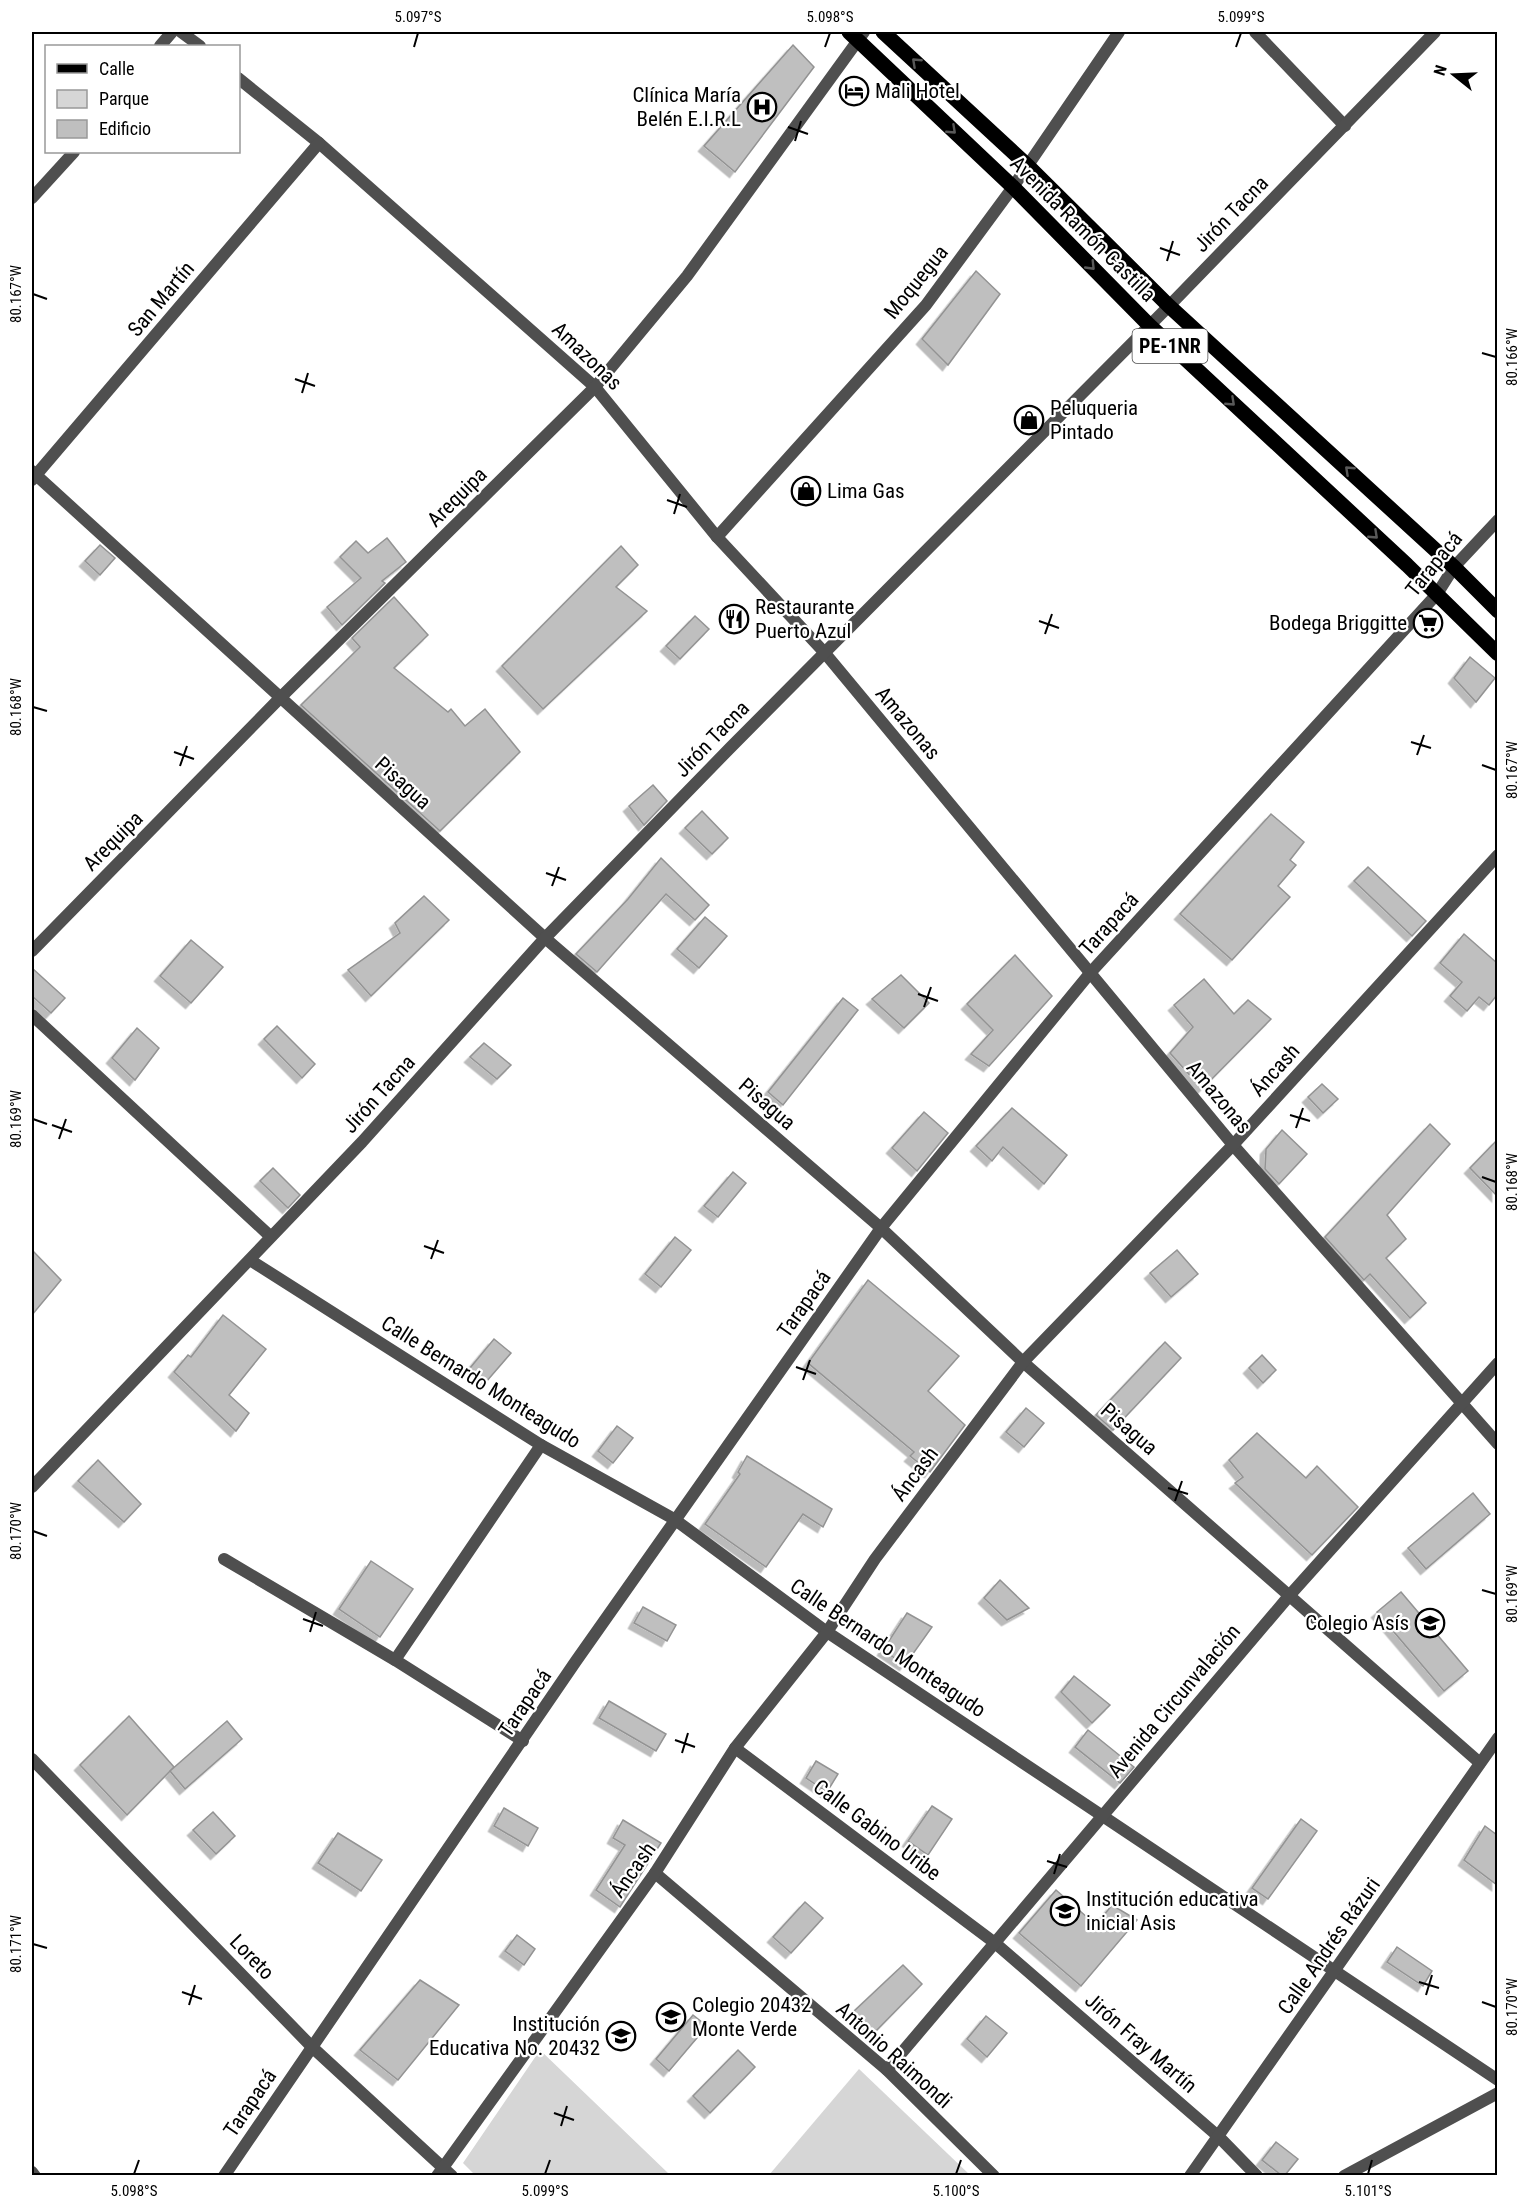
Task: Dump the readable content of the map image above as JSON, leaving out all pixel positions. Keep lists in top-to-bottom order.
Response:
{
  "streets": {
    "main road": ["Avenida Ramón Castilla", "PE-1NR"],
    "street": [
      "Jirón Tacna",
      "Moquegua",
      "San Martín",
      "Amazonas",
      "Arequipa",
      "Tarapacá",
      "Pisagua",
      "Áncash",
      "Calle Bernardo Monteagudo",
      "Avenida Circunvalación",
      "Calle Gabino Uribe",
      "Calle Andrés Rázuri",
      "Loreto",
      "Jirón Fray Martín",
      "Antonio Raimondi"
    ]
  },
  "crossings": [
    ["Jirón Tacna", "Avenida Ramón Castilla"],
    ["Jirón Tacna", "Amazonas"],
    ["Jirón Tacna", "Pisagua"],
    ["Jirón Tacna", "Calle Bernardo Monteagudo"],
    ["Avenida Ramón Castilla", "Moquegua"],
    ["Avenida Ramón Castilla", "Arequipa"],
    ["Avenida Ramón Castilla", "Tarapacá"],
    ["Moquegua", "Amazonas"],
    ["San Martín", "Amazonas"],
    ["San Martín", "Pisagua"],
    ["Amazonas", "Arequipa"],
    ["Amazonas", "Tarapacá"],
    ["Amazonas", "Áncash"],
    ["Amazonas", "Avenida Circunvalación"],
    ["Arequipa", "Pisagua"],
    ["Tarapacá", "Pisagua"],
    ["Tarapacá", "Calle Bernardo Monteagudo"],
    ["Tarapacá", "Loreto"],
    ["Pisagua", "Áncash"],
    ["Pisagua", "Avenida Circunvalación"],
    ["Pisagua", "Calle Andrés Rázuri"],
    ["Áncash", "Calle Bernardo Monteagudo"],
    ["Áncash", "Calle Gabino Uribe"],
    ["Áncash", "Loreto"],
    ["Áncash", "Antonio Raimondi"],
    ["Calle Bernardo Monteagudo", "Avenida Circunvalación"],
    ["Calle Bernardo Monteagudo", "Calle Andrés Rázuri"],
    ["Avenida Circunvalación", "Calle Gabino Uribe"],
    ["Avenida Circunvalación", "Jirón Fray Martín"],
    ["Avenida Circunvalación", "Antonio Raimondi"],
    ["Calle Gabino Uribe", "Jirón Fray Martín"],
    ["Calle Andrés Rázuri", "Jirón Fray Martín"]
  ],
  "places": {
    "hotel": ["Mali Hotel"],
    "hospital": ["Clínica María Belén E.I.R.L"],
    "shop": ["Peluqueria Pintado", "Lima Gas"],
    "restaurant": ["Restaurante Puerto Azul"],
    "supermarket": ["Bodega Briggitte"],
    "school or university": [
      "Colegio Asís",
      "Institución educativa inicial Asis",
      "Colegio 20432 Monte Verde",
      "Institución Educativa No. 20432"
    ]
  },
  "legend": ["Calle", "Parque", "Edificio"],
  "north": "left",
  "coordinates": [
    "5.097°S",
    "5.098°S",
    "5.099°S",
    "80.167°W",
    "80.166°W",
    "80.168°W",
    "80.169°W",
    "80.170°W",
    "80.171°W",
    "5.100°S",
    "5.101°S"
  ]
}
